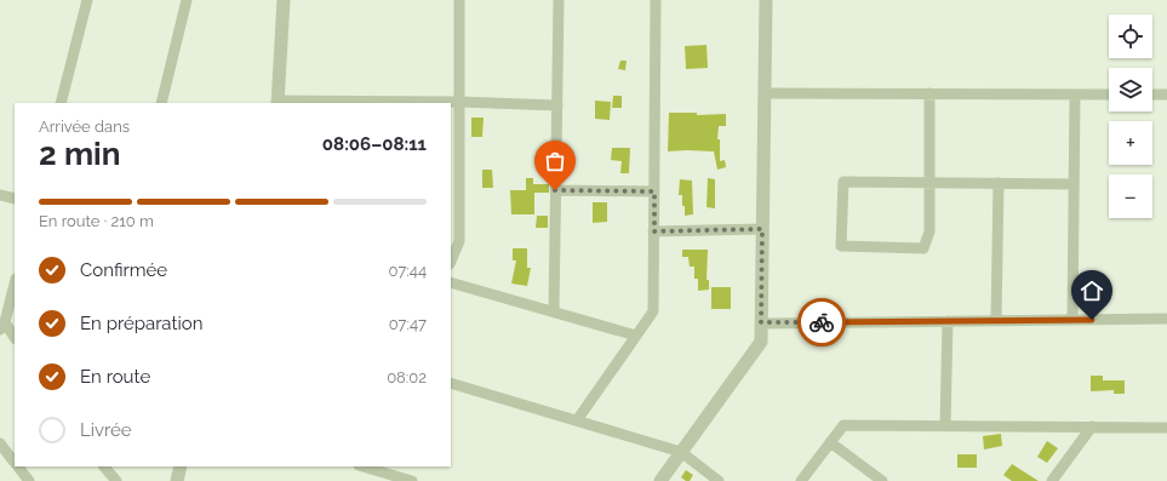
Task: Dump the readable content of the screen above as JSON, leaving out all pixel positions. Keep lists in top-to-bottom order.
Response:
{
  "page": {
    "map_buttons": ["+", "−"],
    "heading": ["2 min", "Arrivée dans", "08:06–08:11"],
    "bar": "En route · 210 m",
    "list": [
      ["Confirmée", "07:44"],
      ["En préparation", "07:47"],
      ["En route", "08:02"],
      "Livrée"
    ]
  }
}
